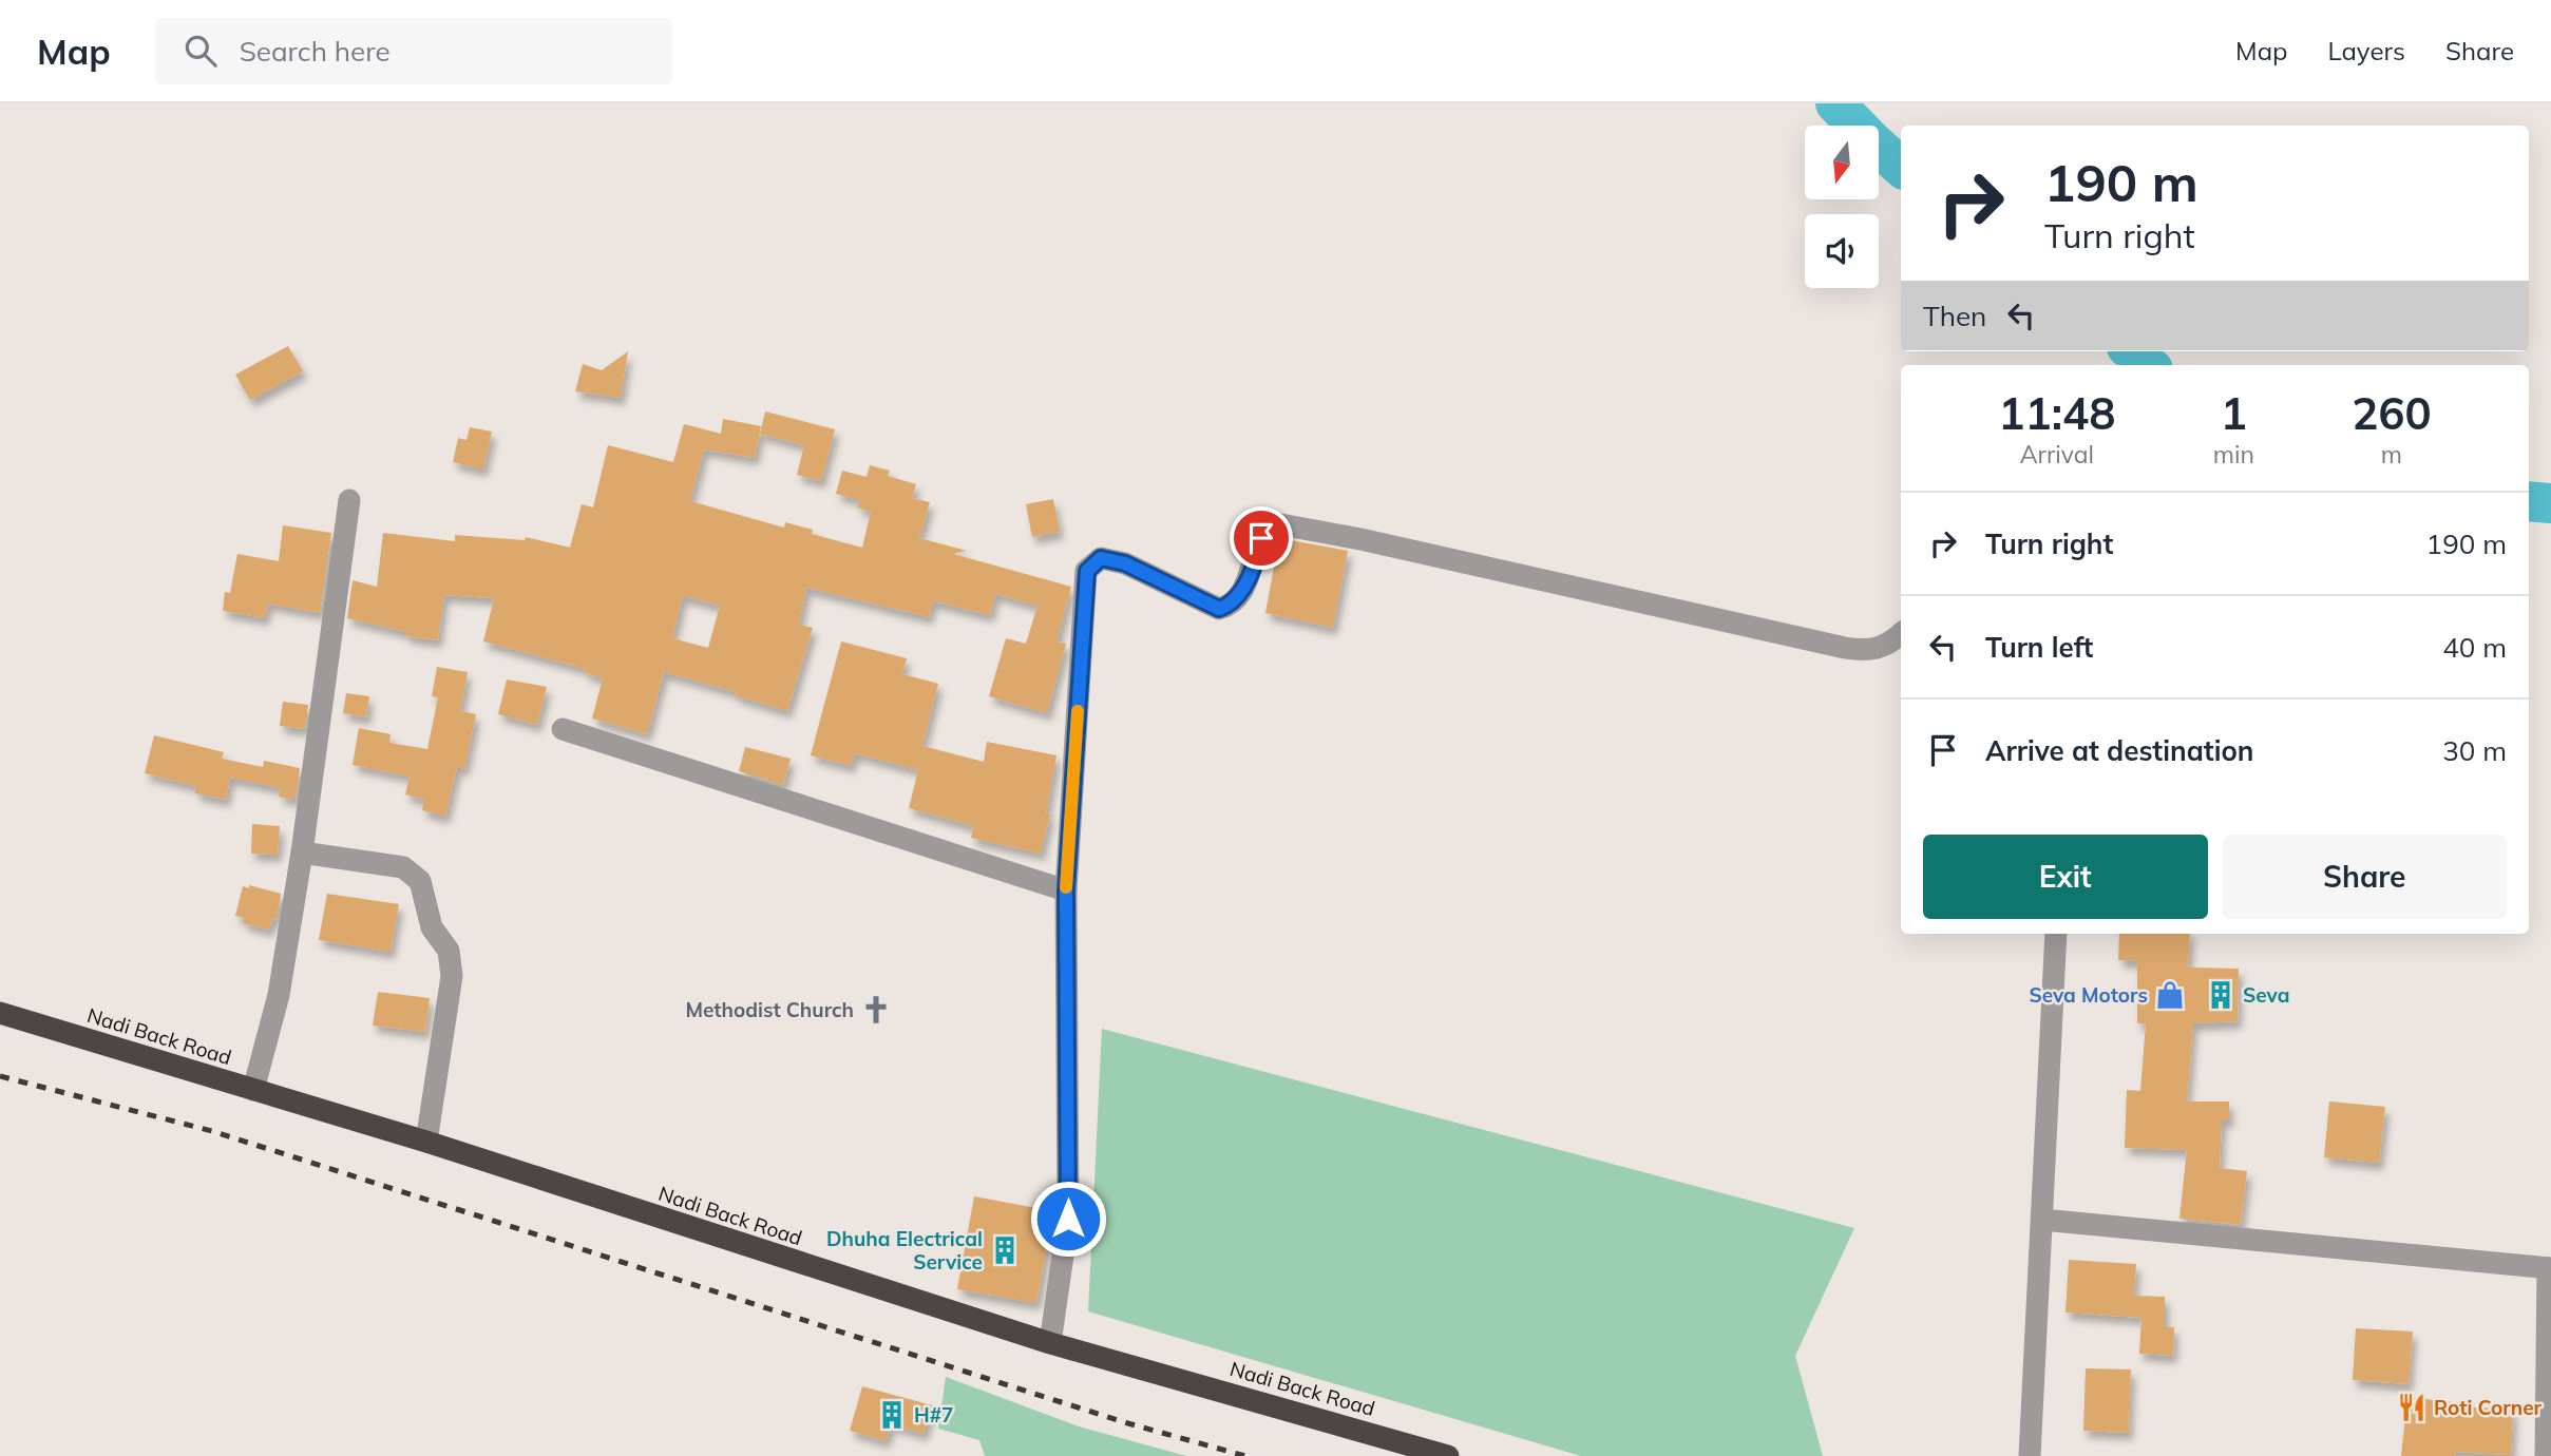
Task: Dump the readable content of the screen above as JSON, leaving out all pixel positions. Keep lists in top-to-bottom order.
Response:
{
  "streets": {
    "highway": ["Nadi Back Road"]
  },
  "places": {
    "shop": ["Seva Motors"],
    "building": ["Seva", "Dhuha Electrical Service", "H#7"],
    "church": ["Methodist Church"],
    "restaurant": ["Roti Corner"]
  },
  "north": "bottom",
  "page": {
    "header": "Map",
    "search": "Search here",
    "nav": ["Map", "Layers", "Share"],
    "turn": ["190 m", "Turn right"],
    "then": "Then",
    "eta": [
      "11:48",
      "Arrival",
      "1",
      "min",
      "260",
      "m"
    ],
    "list": [
      {
        "name": "Turn right",
        "value": "190 m"
      },
      {
        "name": "Turn left",
        "value": "40 m"
      },
      {
        "name": "Arrive at destination",
        "value": "30 m"
      }
    ],
    "buttons": ["Exit", "Share"]
  }
}
